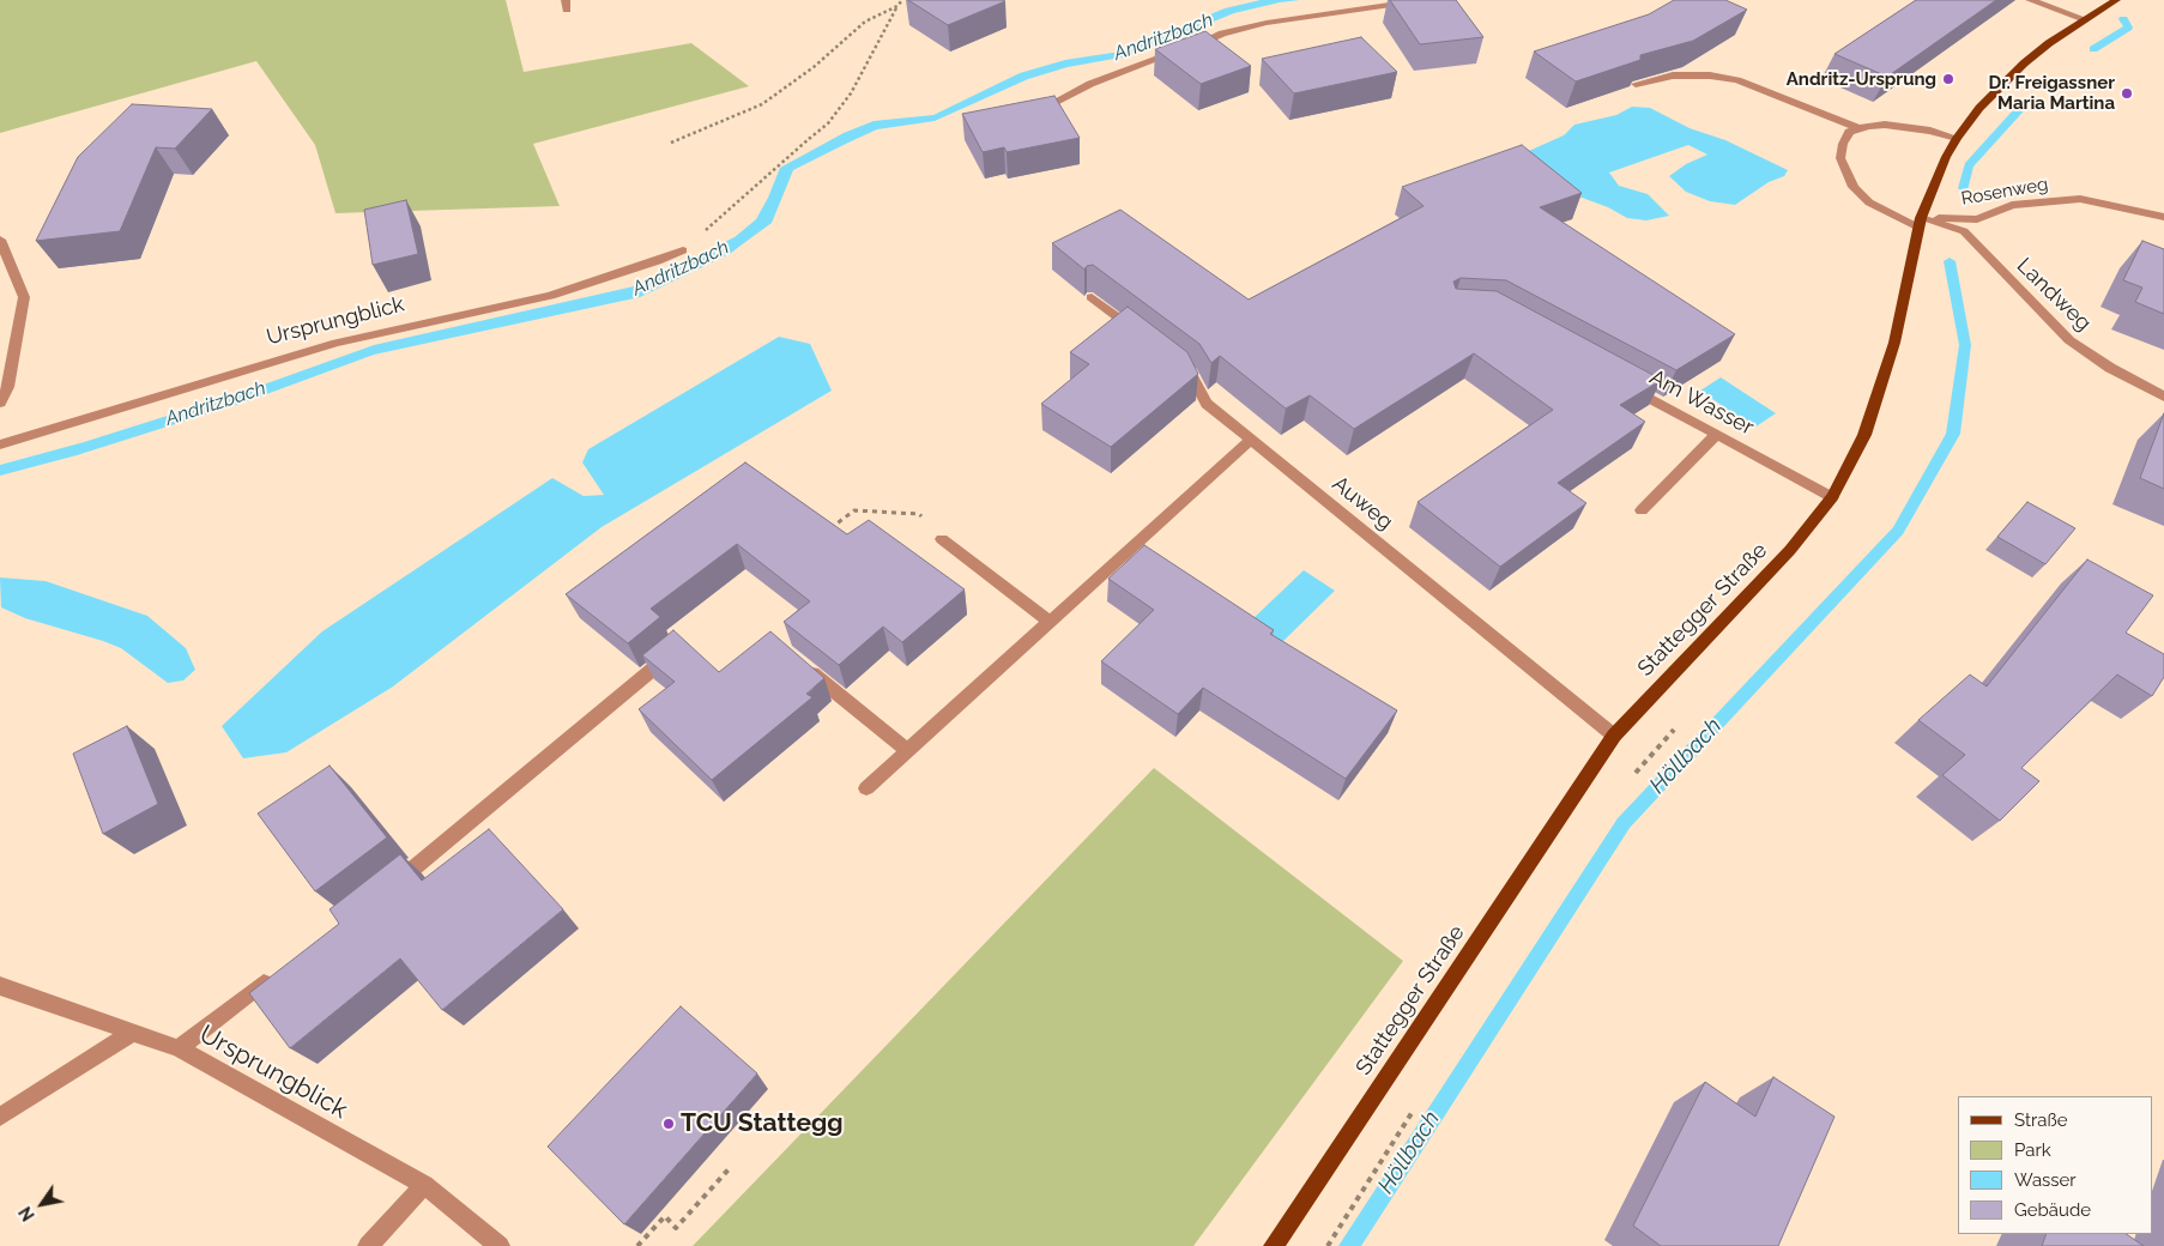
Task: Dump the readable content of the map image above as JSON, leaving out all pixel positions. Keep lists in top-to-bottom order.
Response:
{
  "streets": {
    "main road": ["Stattegger Straße"],
    "street": [
      "Rosenweg",
      "Landweg",
      "Ursprungblick",
      "Am Wasser",
      "Auweg"
    ]
  },
  "crossings": [
    ["Rosenweg", "Landweg"],
    ["Rosenweg", "Stattegger Straße"],
    ["Landweg", "Stattegger Straße"],
    ["Am Wasser", "Stattegger Straße"],
    ["Auweg", "Stattegger Straße"]
  ],
  "water": ["Andritzbach", "Höllbach"],
  "places": ["Andritz-Ursprung", "Dr. Freigassner Maria Martina", "TCU Stattegg"],
  "legend": [
    "Straße",
    "Park",
    "Wasser",
    "Gebäude"
  ],
  "north": "bottom left"
}
